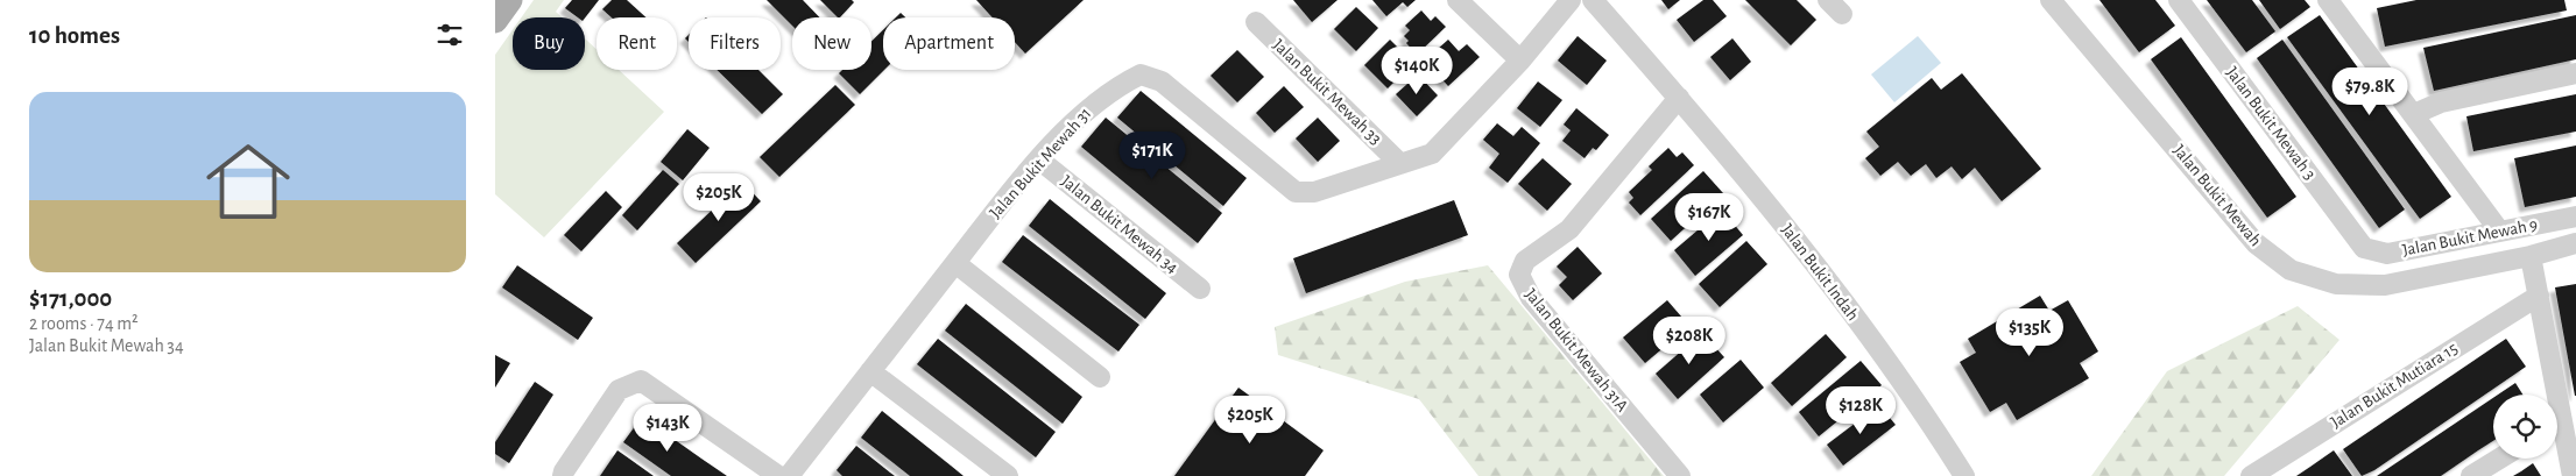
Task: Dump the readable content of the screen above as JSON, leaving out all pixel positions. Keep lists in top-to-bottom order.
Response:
{
  "streets": {
    "street": [
      "Jalan Bukit Mewah 33",
      "Jalan Bukit Mewah 3",
      "Jalan Bukit Mewah 31",
      "Jalan Bukit Mewah",
      "Jalan Bukit Mewah 34",
      "Jalan Bukit Mewah 9",
      "Jalan Bukit Indah",
      "Jalan Bukit Mewah 31A",
      "Jalan Bukit Mutiara 15"
    ]
  },
  "crossings": [
    ["Jalan Bukit Mewah 33", "Jalan Bukit Mewah 31"],
    ["Jalan Bukit Mewah 3", "Jalan Bukit Mewah 9"],
    ["Jalan Bukit Mewah 31", "Jalan Bukit Mewah 34"],
    ["Jalan Bukit Indah", "Jalan Bukit Mewah 31A"]
  ],
  "page": {
    "heading": "10 homes",
    "chip": [
      "Buy",
      "Rent",
      "Filters",
      "New",
      "Apartment"
    ],
    "price": [
      "$140K",
      "$79.8K",
      "$171K",
      "$205K",
      "$167K",
      "$135K",
      "$208K",
      "$128K",
      "$205K",
      "$143K"
    ],
    "list": [
      {
        "name": "$171,000",
        "note": "2 rooms · 74 m² · Jalan Bukit Mewah 34"
      }
    ]
  }
}
